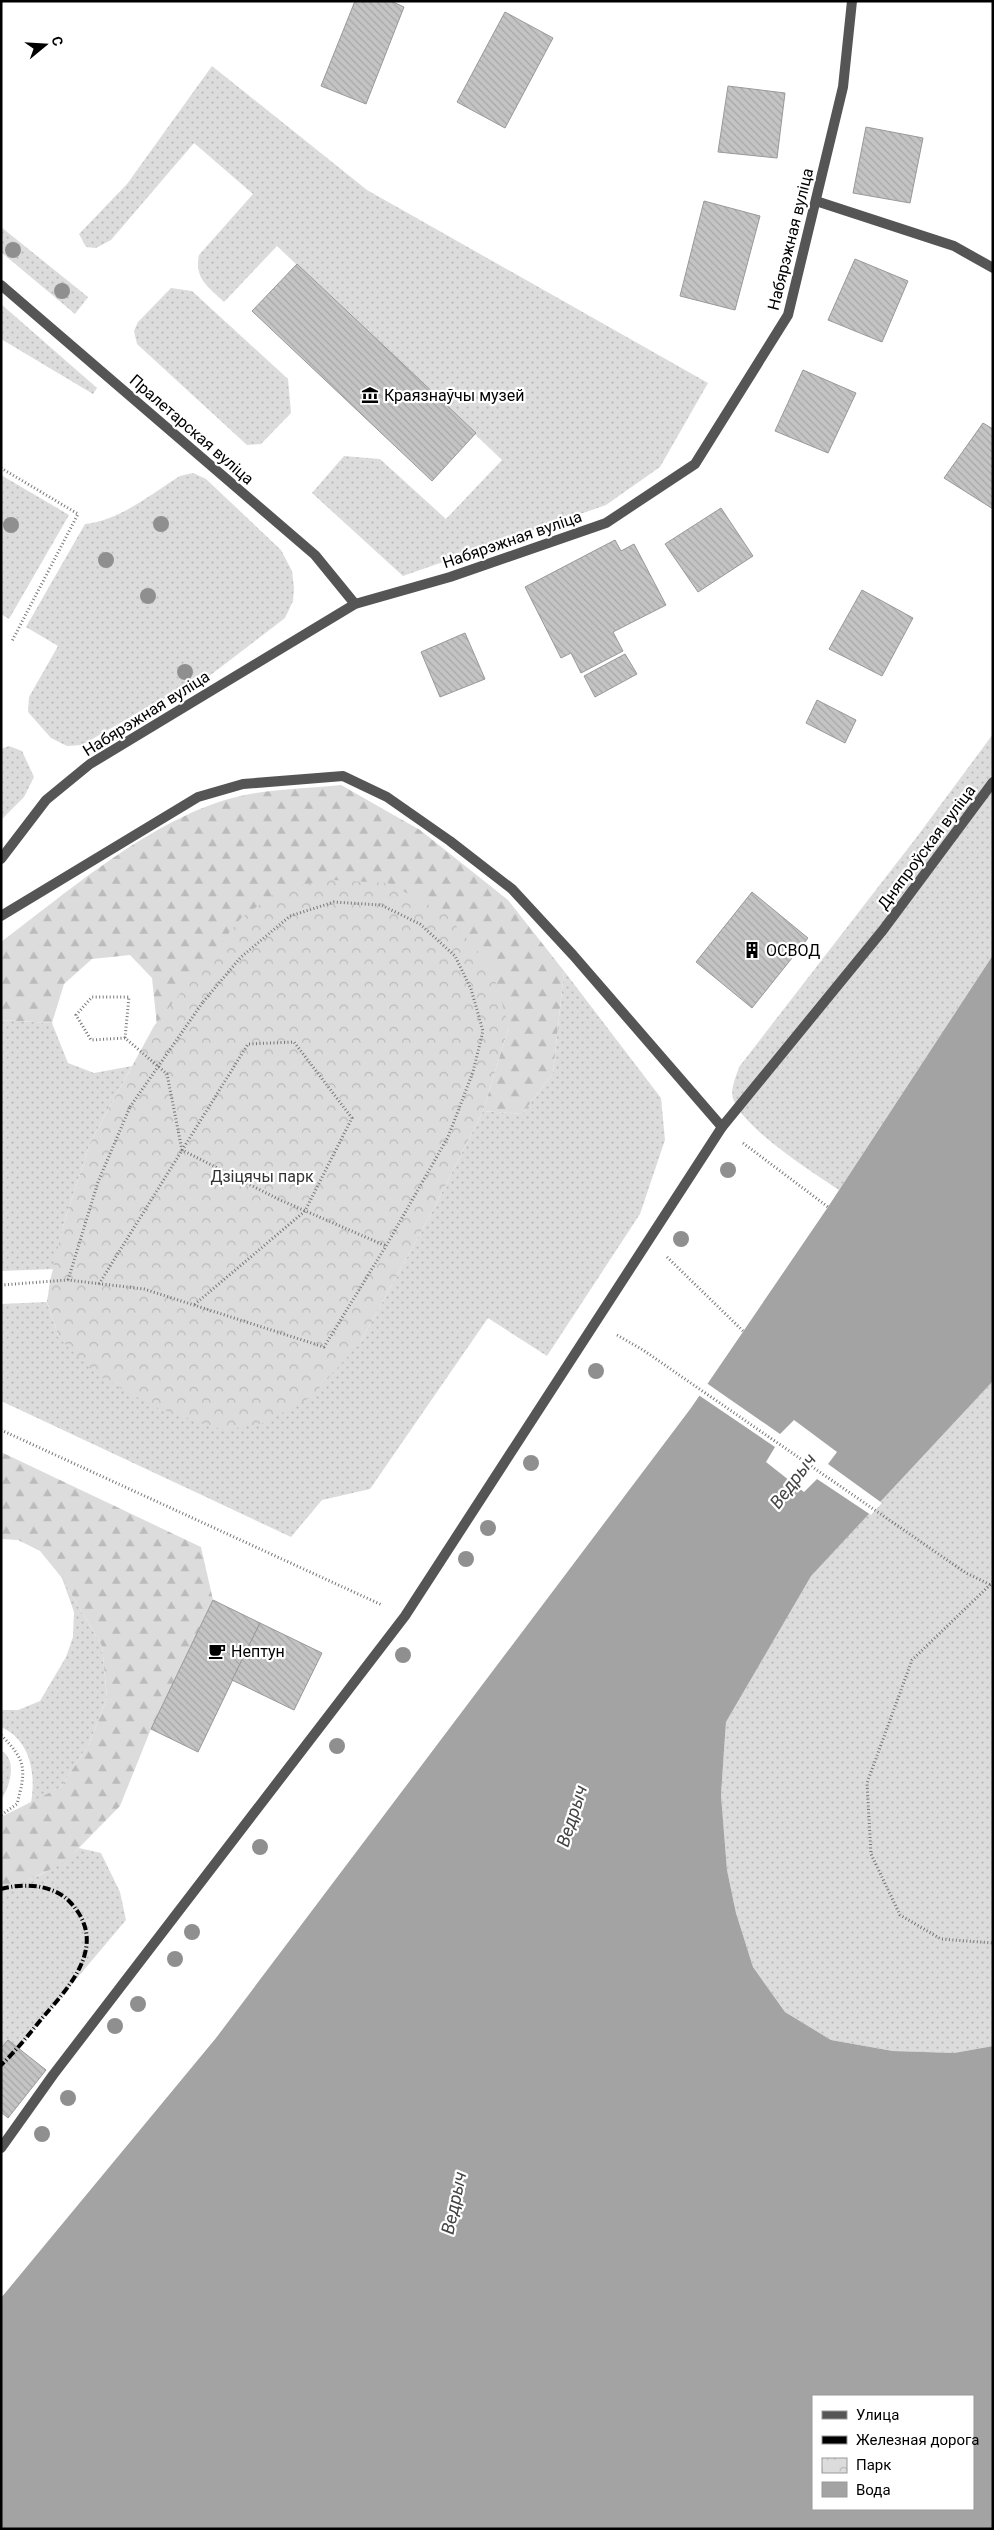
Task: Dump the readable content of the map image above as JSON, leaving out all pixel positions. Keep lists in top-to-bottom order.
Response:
{
  "streets": {
    "street": ["Набярэжная вуліца", "Пралетарская вуліца", "Дняпроўская вуліца"]
  },
  "crossings": [
    ["Набярэжная вуліца", "Пралетарская вуліца"]
  ],
  "water": ["Ведрыч"],
  "parks": ["Дзіцячы парк"],
  "places": {
    "museum": ["Краязнаўчы музей"],
    "building": ["ОСВОД"],
    "cafe": ["Нептун"]
  },
  "legend": [
    "Улица",
    "Железная дорога",
    "Парк",
    "Вода"
  ],
  "north": "right"
}
